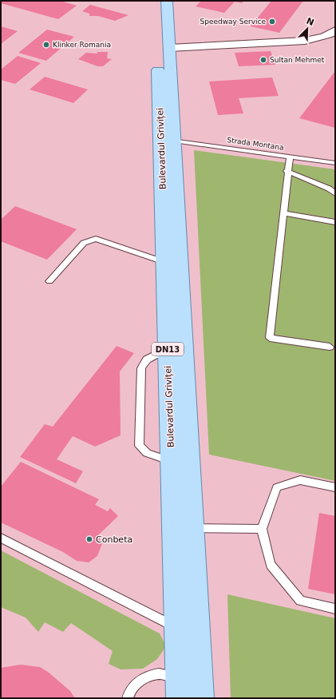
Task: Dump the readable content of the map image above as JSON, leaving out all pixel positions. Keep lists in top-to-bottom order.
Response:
{
  "streets": {
    "main road": ["Bulevardul Griviței", "DN13"],
    "lane": ["Strada Montana"]
  },
  "crossings": [
    ["Strada Montana", "Bulevardul Griviței"]
  ],
  "places": [
    "Speedway Service",
    "Klinker Romania",
    "Sultan Mehmet",
    "Conbeta"
  ],
  "north": "top right"
}
